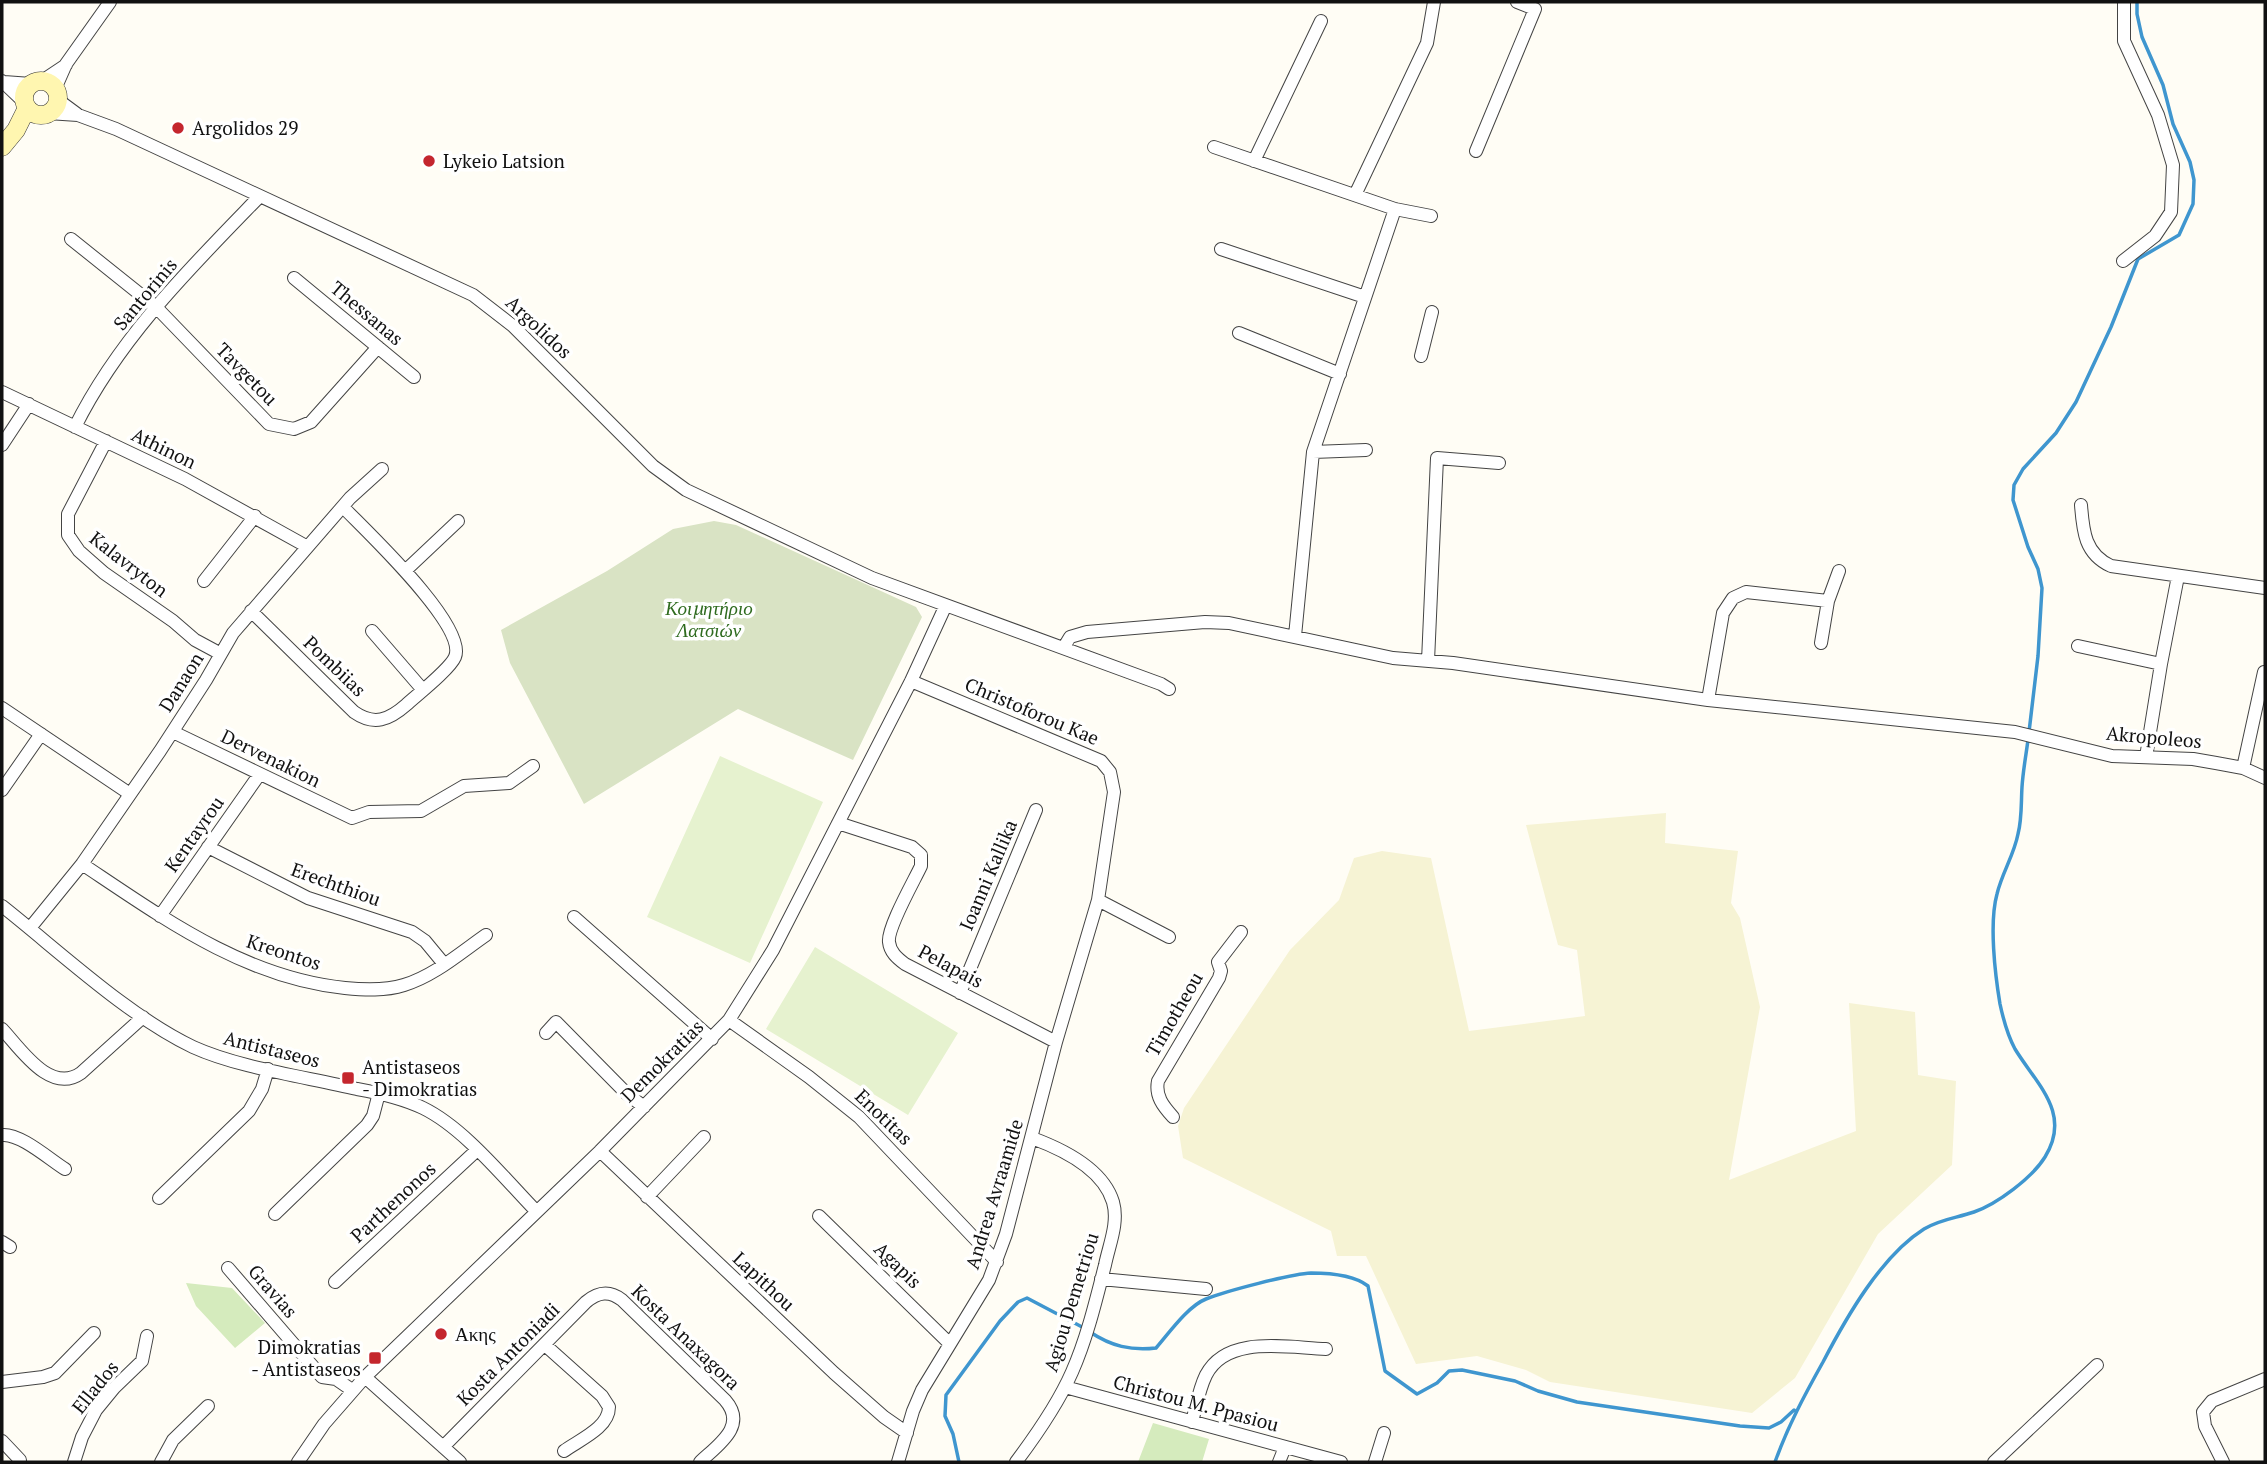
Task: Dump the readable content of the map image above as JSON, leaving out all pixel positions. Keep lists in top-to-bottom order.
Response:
{
  "streets": {
    "street": [
      "Santorinis",
      "Thessanas",
      "Argolidos",
      "Tavgetou",
      "Athinon",
      "Kalavryton",
      "Pombiias",
      "Danaon",
      "Christoforou Kae",
      "Akropoleos",
      "Dervenakion",
      "Kentayrou",
      "Ioanni Kallika",
      "Erechthiou",
      "Kreontos",
      "Pelapais",
      "Timotheou",
      "Antistaseos",
      "Demokratias",
      "Enotitas",
      "Andrea Avraamide",
      "Parthenonos",
      "Agapis",
      "Lapithou",
      "Gravias",
      "Agiou Demetriou",
      "Kosta Anaxagora",
      "Kosta Antoniadi",
      "Ellados",
      "Christou M. Ppasiou"
    ]
  },
  "crossings": [
    ["Santorinis", "Argolidos"],
    ["Santorinis", "Tavgetou"],
    ["Santorinis", "Athinon"],
    ["Thessanas", "Tavgetou"],
    ["Argolidos", "Akropoleos"],
    ["Argolidos", "Demokratias"],
    ["Athinon", "Kalavryton"],
    ["Athinon", "Danaon"],
    ["Kalavryton", "Danaon"],
    ["Pombiias", "Danaon"],
    ["Danaon", "Dervenakion"],
    ["Danaon", "Kreontos"],
    ["Danaon", "Antistaseos"],
    ["Christoforou Kae", "Pelapais"],
    ["Christoforou Kae", "Demokratias"],
    ["Christoforou Kae", "Andrea Avraamide"],
    ["Dervenakion", "Kentayrou"],
    ["Kentayrou", "Erechthiou"],
    ["Kentayrou", "Kreontos"],
    ["Ioanni Kallika", "Pelapais"],
    ["Erechthiou", "Kreontos"],
    ["Pelapais", "Demokratias"],
    ["Pelapais", "Andrea Avraamide"],
    ["Antistaseos", "Demokratias"],
    ["Antistaseos", "Parthenonos"],
    ["Demokratias", "Enotitas"],
    ["Demokratias", "Lapithou"],
    ["Demokratias", "Gravias"],
    ["Enotitas", "Andrea Avraamide"],
    ["Andrea Avraamide", "Agapis"],
    ["Andrea Avraamide", "Lapithou"],
    ["Andrea Avraamide", "Agiou Demetriou"],
    ["Agiou Demetriou", "Christou M. Ppasiou"],
    ["Kosta Anaxagora", "Kosta Antoniadi"]
  ],
  "parks": ["Κοιμητήριο Λατσιών"],
  "places": {
    "other": ["Argolidos 29", "Lykeio Latsion", "Ακης"],
    "transit": ["Antistaseos - Dimokratias", "Dimokratias - Antistaseos"]
  }
}
